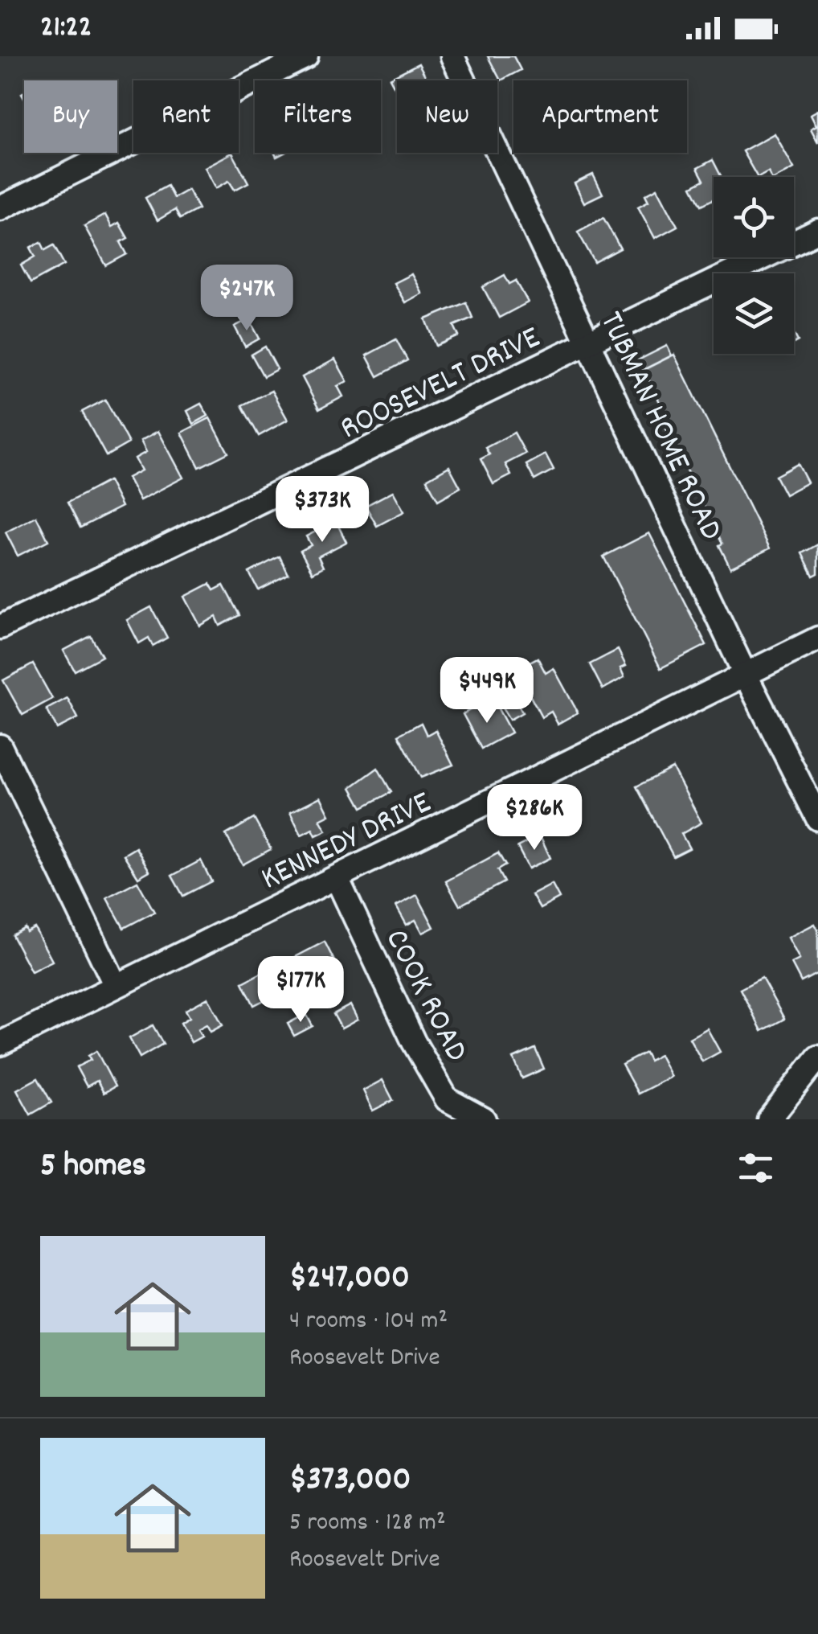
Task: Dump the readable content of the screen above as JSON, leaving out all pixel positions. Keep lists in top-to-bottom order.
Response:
{
  "streets": {
    "street": [
      "ROOSEVELT DRIVE",
      "TUBMAN HOME ROAD",
      "KENNEDY DRIVE",
      "COOK ROAD"
    ]
  },
  "crossings": [
    ["ROOSEVELT DRIVE", "TUBMAN HOME ROAD"],
    ["TUBMAN HOME ROAD", "KENNEDY DRIVE"],
    ["KENNEDY DRIVE", "COOK ROAD"]
  ],
  "page": {
    "status": "21:22",
    "chip": [
      "Buy",
      "Rent",
      "Filters",
      "New",
      "Apartment"
    ],
    "price": [
      "$247K",
      "$373K",
      "$449K",
      "$286K",
      "$177K"
    ],
    "heading": "5 homes",
    "list": [
      {
        "name": "$247,000",
        "note": "4 rooms · 104 m² · Roosevelt Drive"
      },
      {
        "name": "$373,000",
        "note": "5 rooms · 128 m² · Roosevelt Drive"
      }
    ]
  }
}
